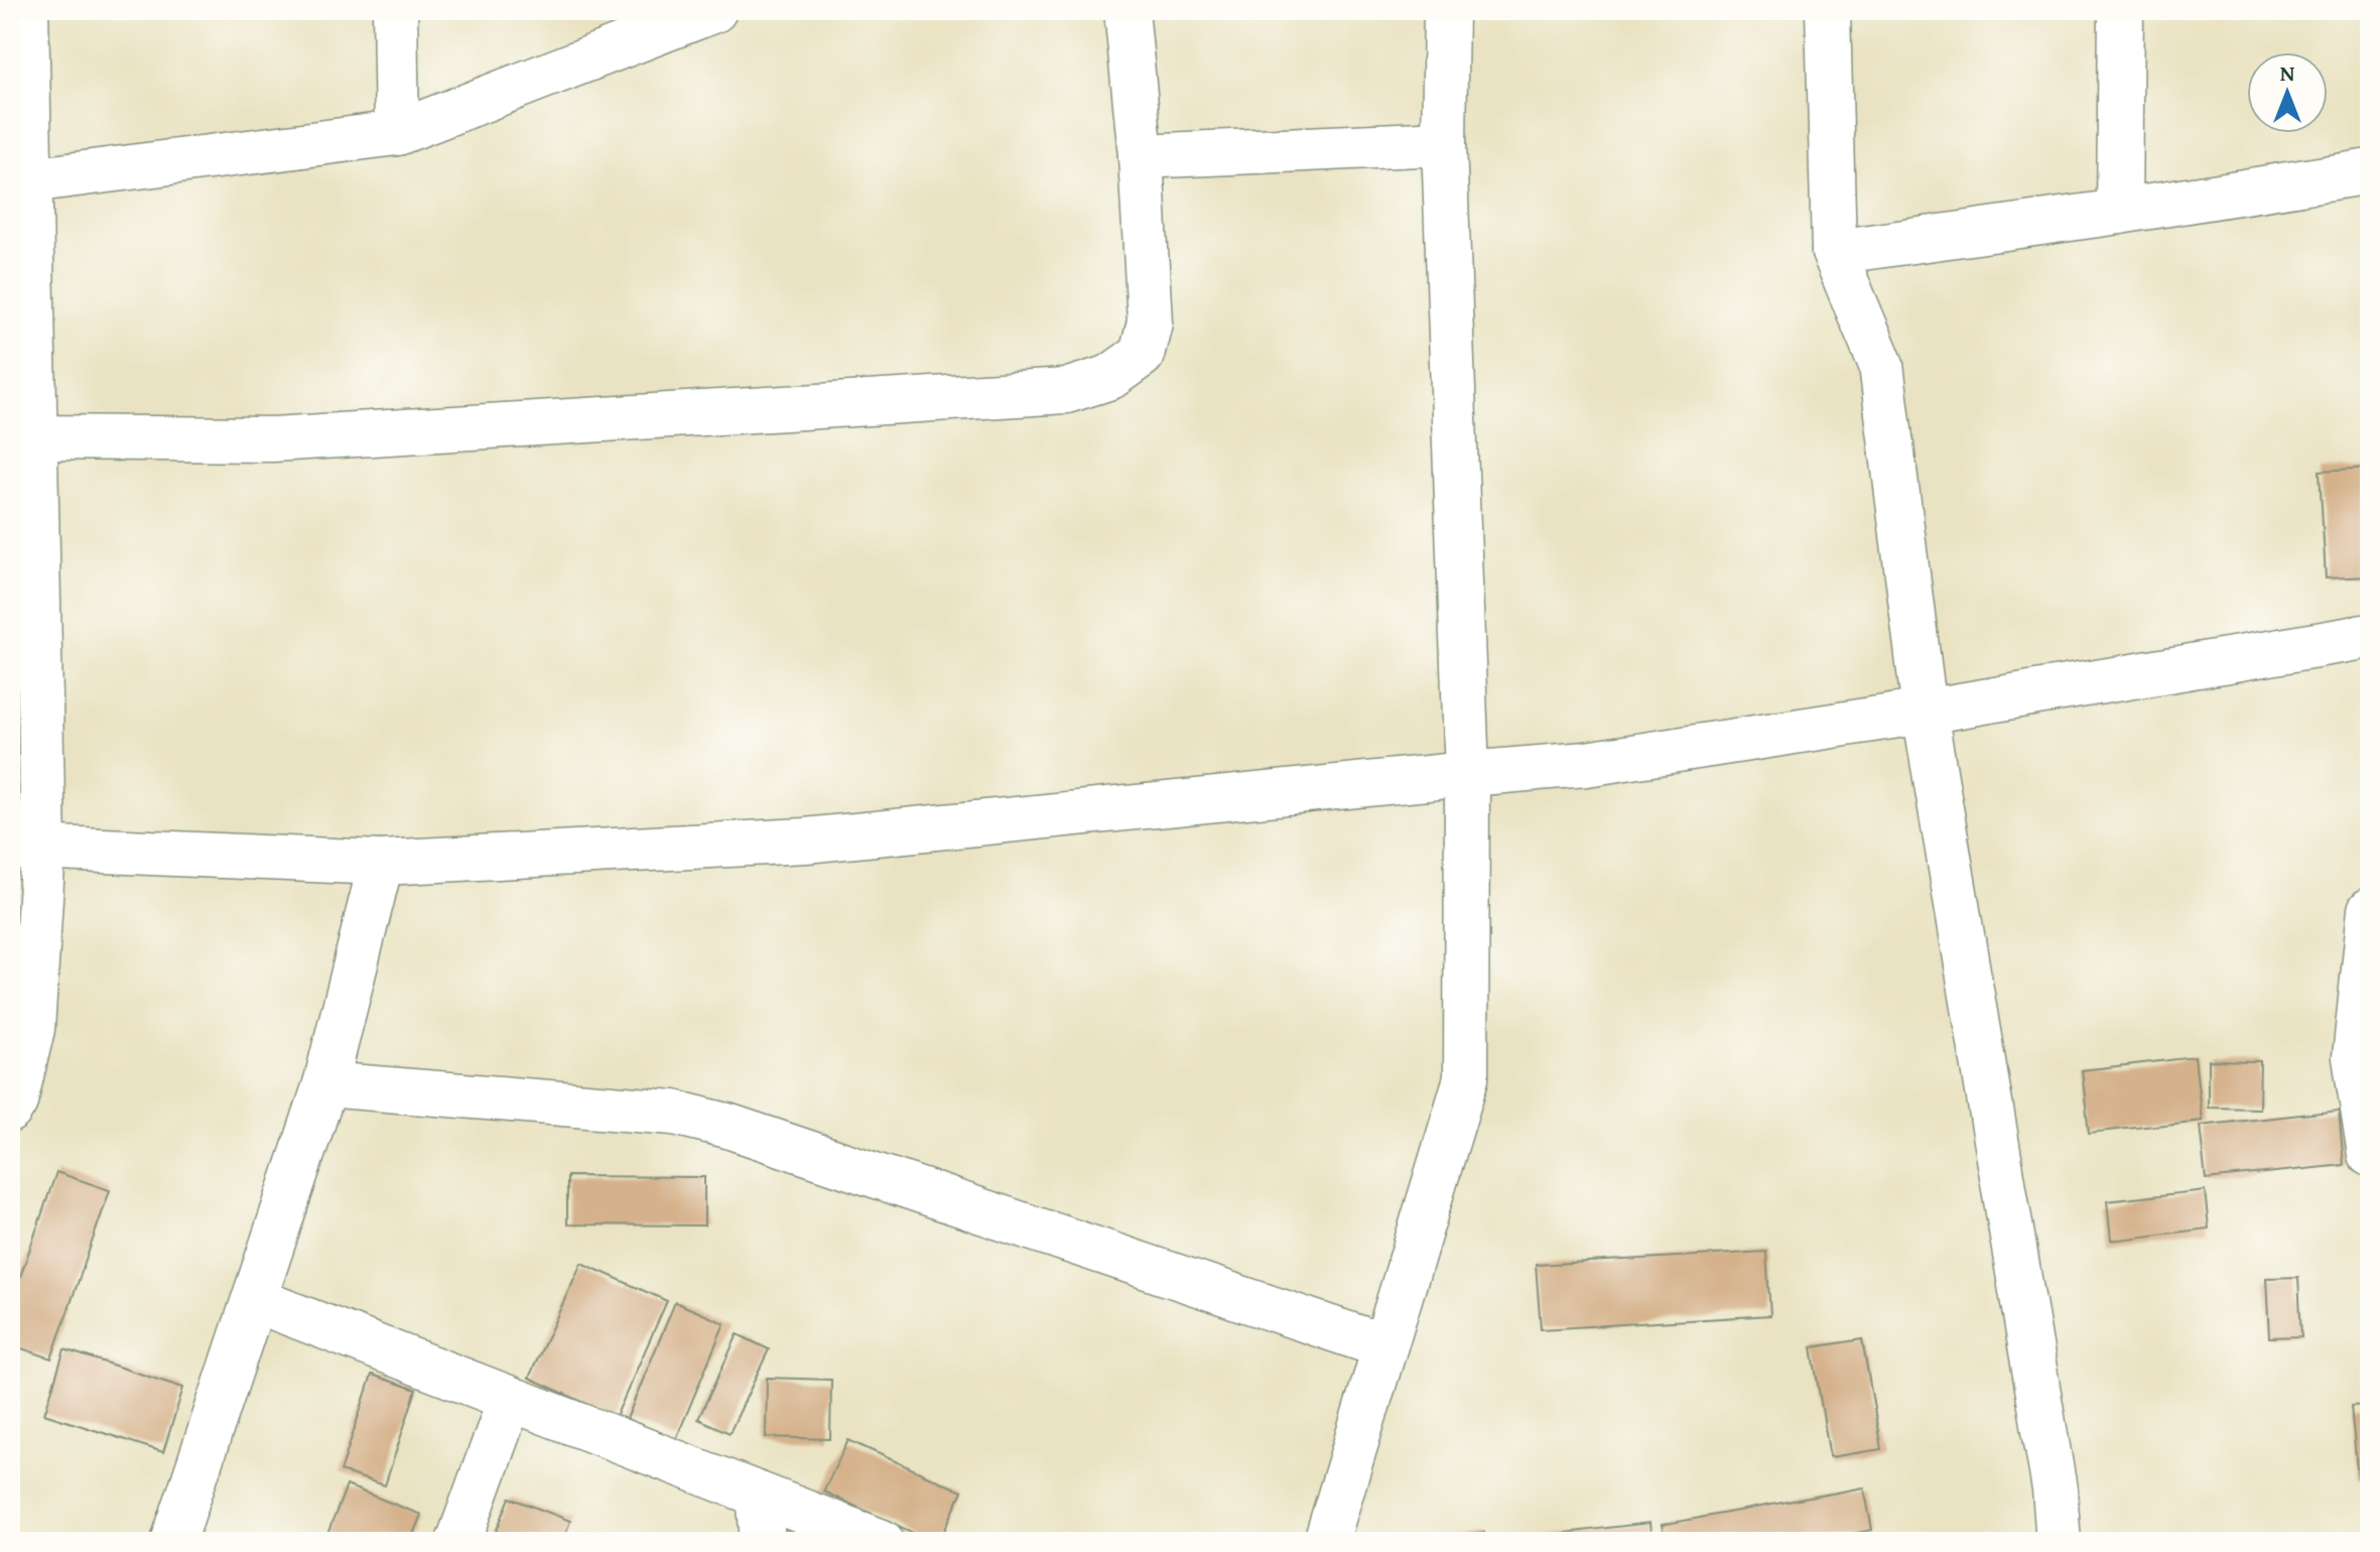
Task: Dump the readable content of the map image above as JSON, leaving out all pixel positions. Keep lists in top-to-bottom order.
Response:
{
  "north": "top"
}
